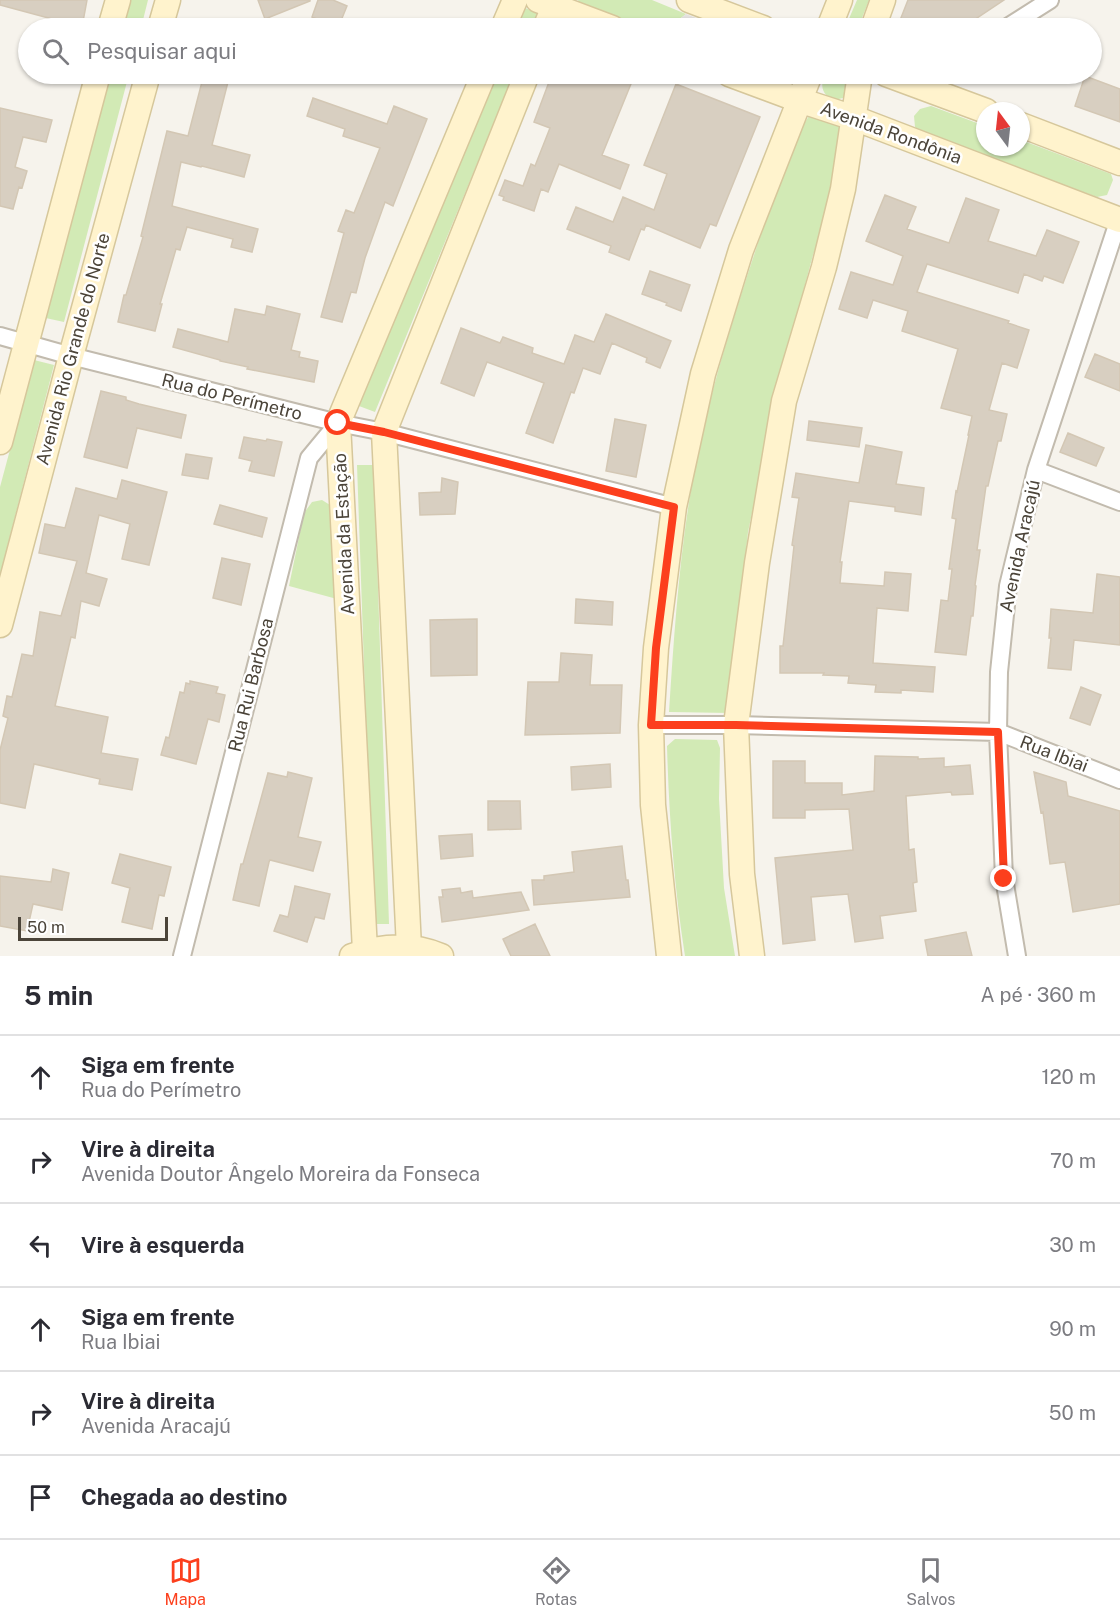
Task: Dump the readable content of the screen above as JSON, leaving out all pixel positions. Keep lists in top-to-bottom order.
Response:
{
  "streets": {
    "street": [
      "Avenida Rondônia",
      "Avenida Rio Grande do Norte",
      "Rua do Perímetro",
      "Avenida da Estação",
      "Avenida Aracajú",
      "Rua Rui Barbosa",
      "Rua Ibiai"
    ]
  },
  "crossings": [
    ["Avenida Rondônia", "Avenida Aracajú"],
    ["Avenida Rio Grande do Norte", "Rua do Perímetro"],
    ["Rua do Perímetro", "Avenida da Estação"],
    ["Rua do Perímetro", "Rua Rui Barbosa"],
    ["Avenida da Estação", "Rua Rui Barbosa"],
    ["Avenida Aracajú", "Rua Ibiai"]
  ],
  "scale_bar": "50 m",
  "north": "top",
  "page": {
    "search": "Pesquisar aqui",
    "scale": "50 m",
    "heading": ["5 min", "A pé · 360 m"],
    "list": [
      ["Siga em frente", "Rua do Perímetro", "120 m"],
      ["Vire à direita", "Avenida Doutor Ângelo Moreira da Fonseca", "70 m"],
      ["Vire à esquerda", "30 m"],
      ["Siga em frente", "Rua Ibiai", "90 m"],
      ["Vire à direita", "Avenida Aracajú", "50 m"],
      "Chegada ao destino"
    ],
    "nav": ["Mapa", "Rotas", "Salvos"]
  }
}
